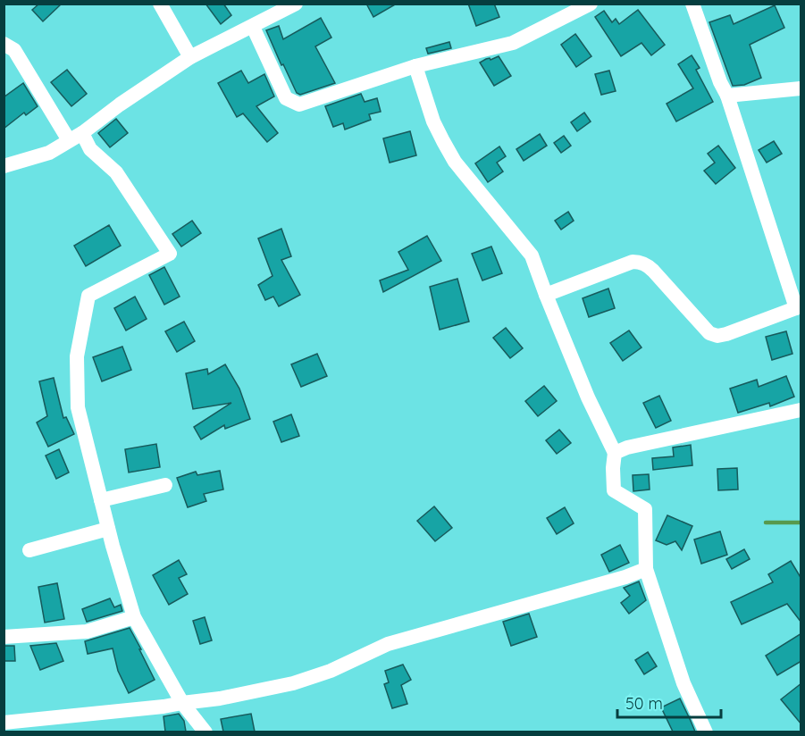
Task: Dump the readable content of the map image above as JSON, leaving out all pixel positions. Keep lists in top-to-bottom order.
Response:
{
  "scale_bar": "50 m"
}
